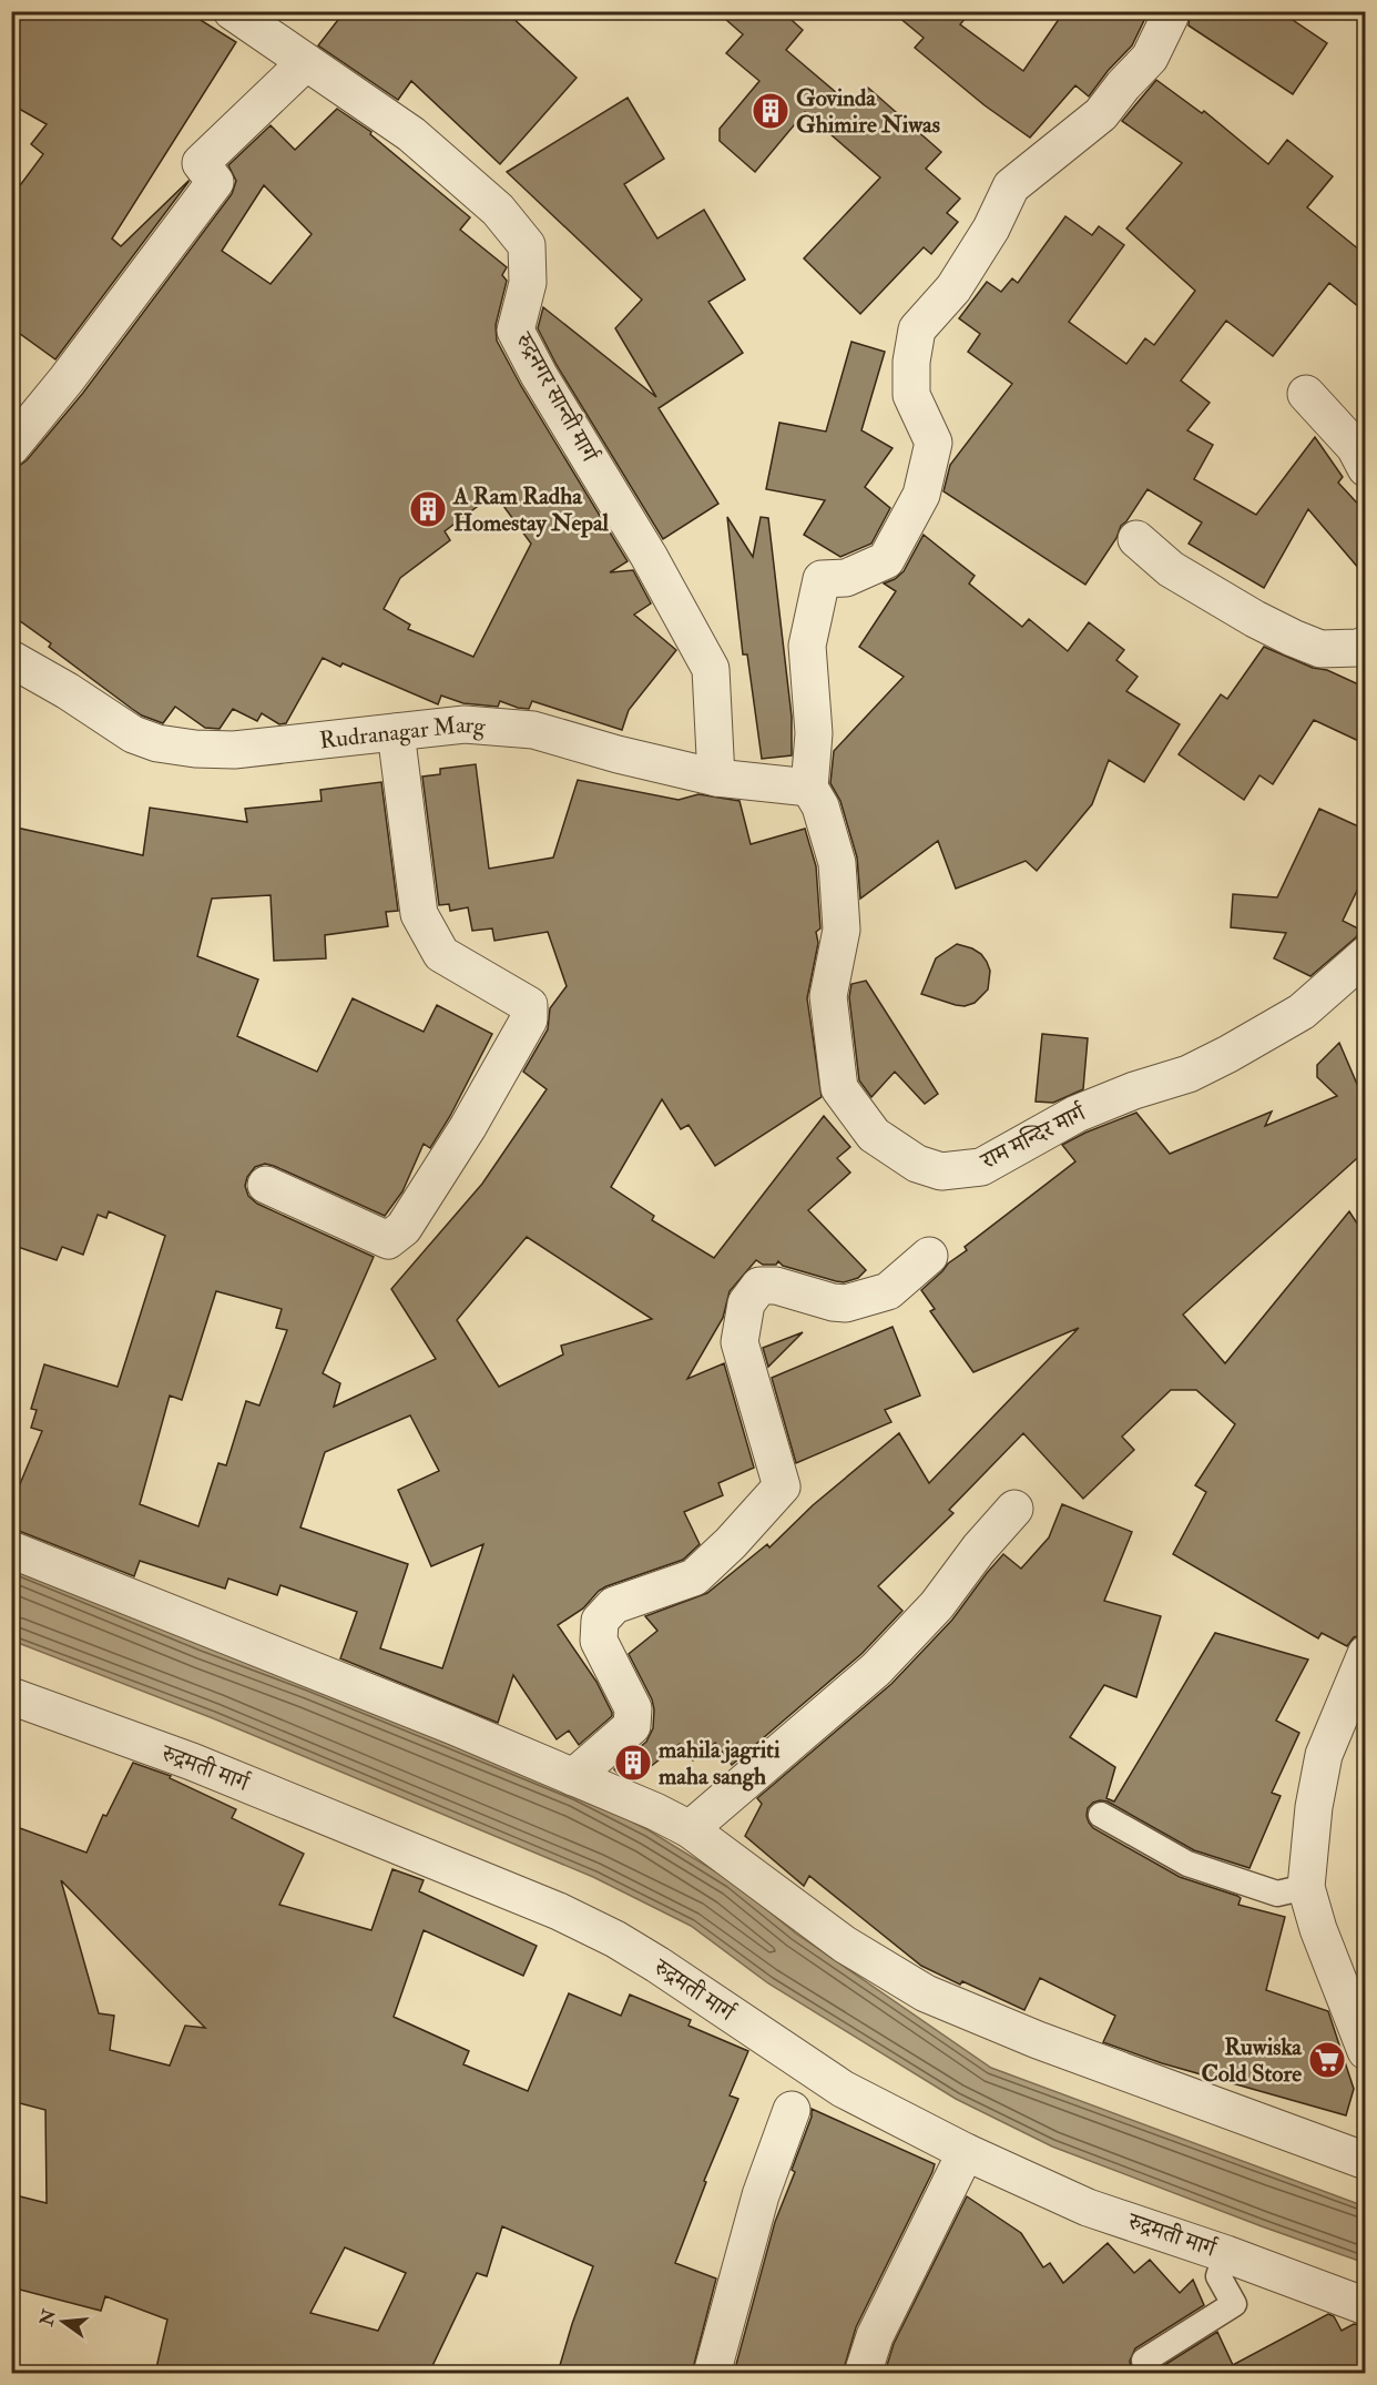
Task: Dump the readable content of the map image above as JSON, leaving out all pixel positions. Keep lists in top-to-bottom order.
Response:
{
  "streets": {
    "street": [
      "रुद्रनगर सान्ती मार्ग",
      "Rudranagar Marg",
      "राम मन्दिर मार्ग",
      "रुद्रमती मार्ग"
    ]
  },
  "crossings": [
    ["रुद्रनगर सान्ती मार्ग", "Rudranagar Marg"],
    ["Rudranagar Marg", "राम मन्दिर मार्ग"]
  ],
  "places": {
    "building": ["Govinda Ghimire Niwas", "A Ram Radha Homestay Nepal", "mahila jagriti maha sangh"],
    "supermarket": ["Ruwiska Cold Store"]
  },
  "north": "left"
}
